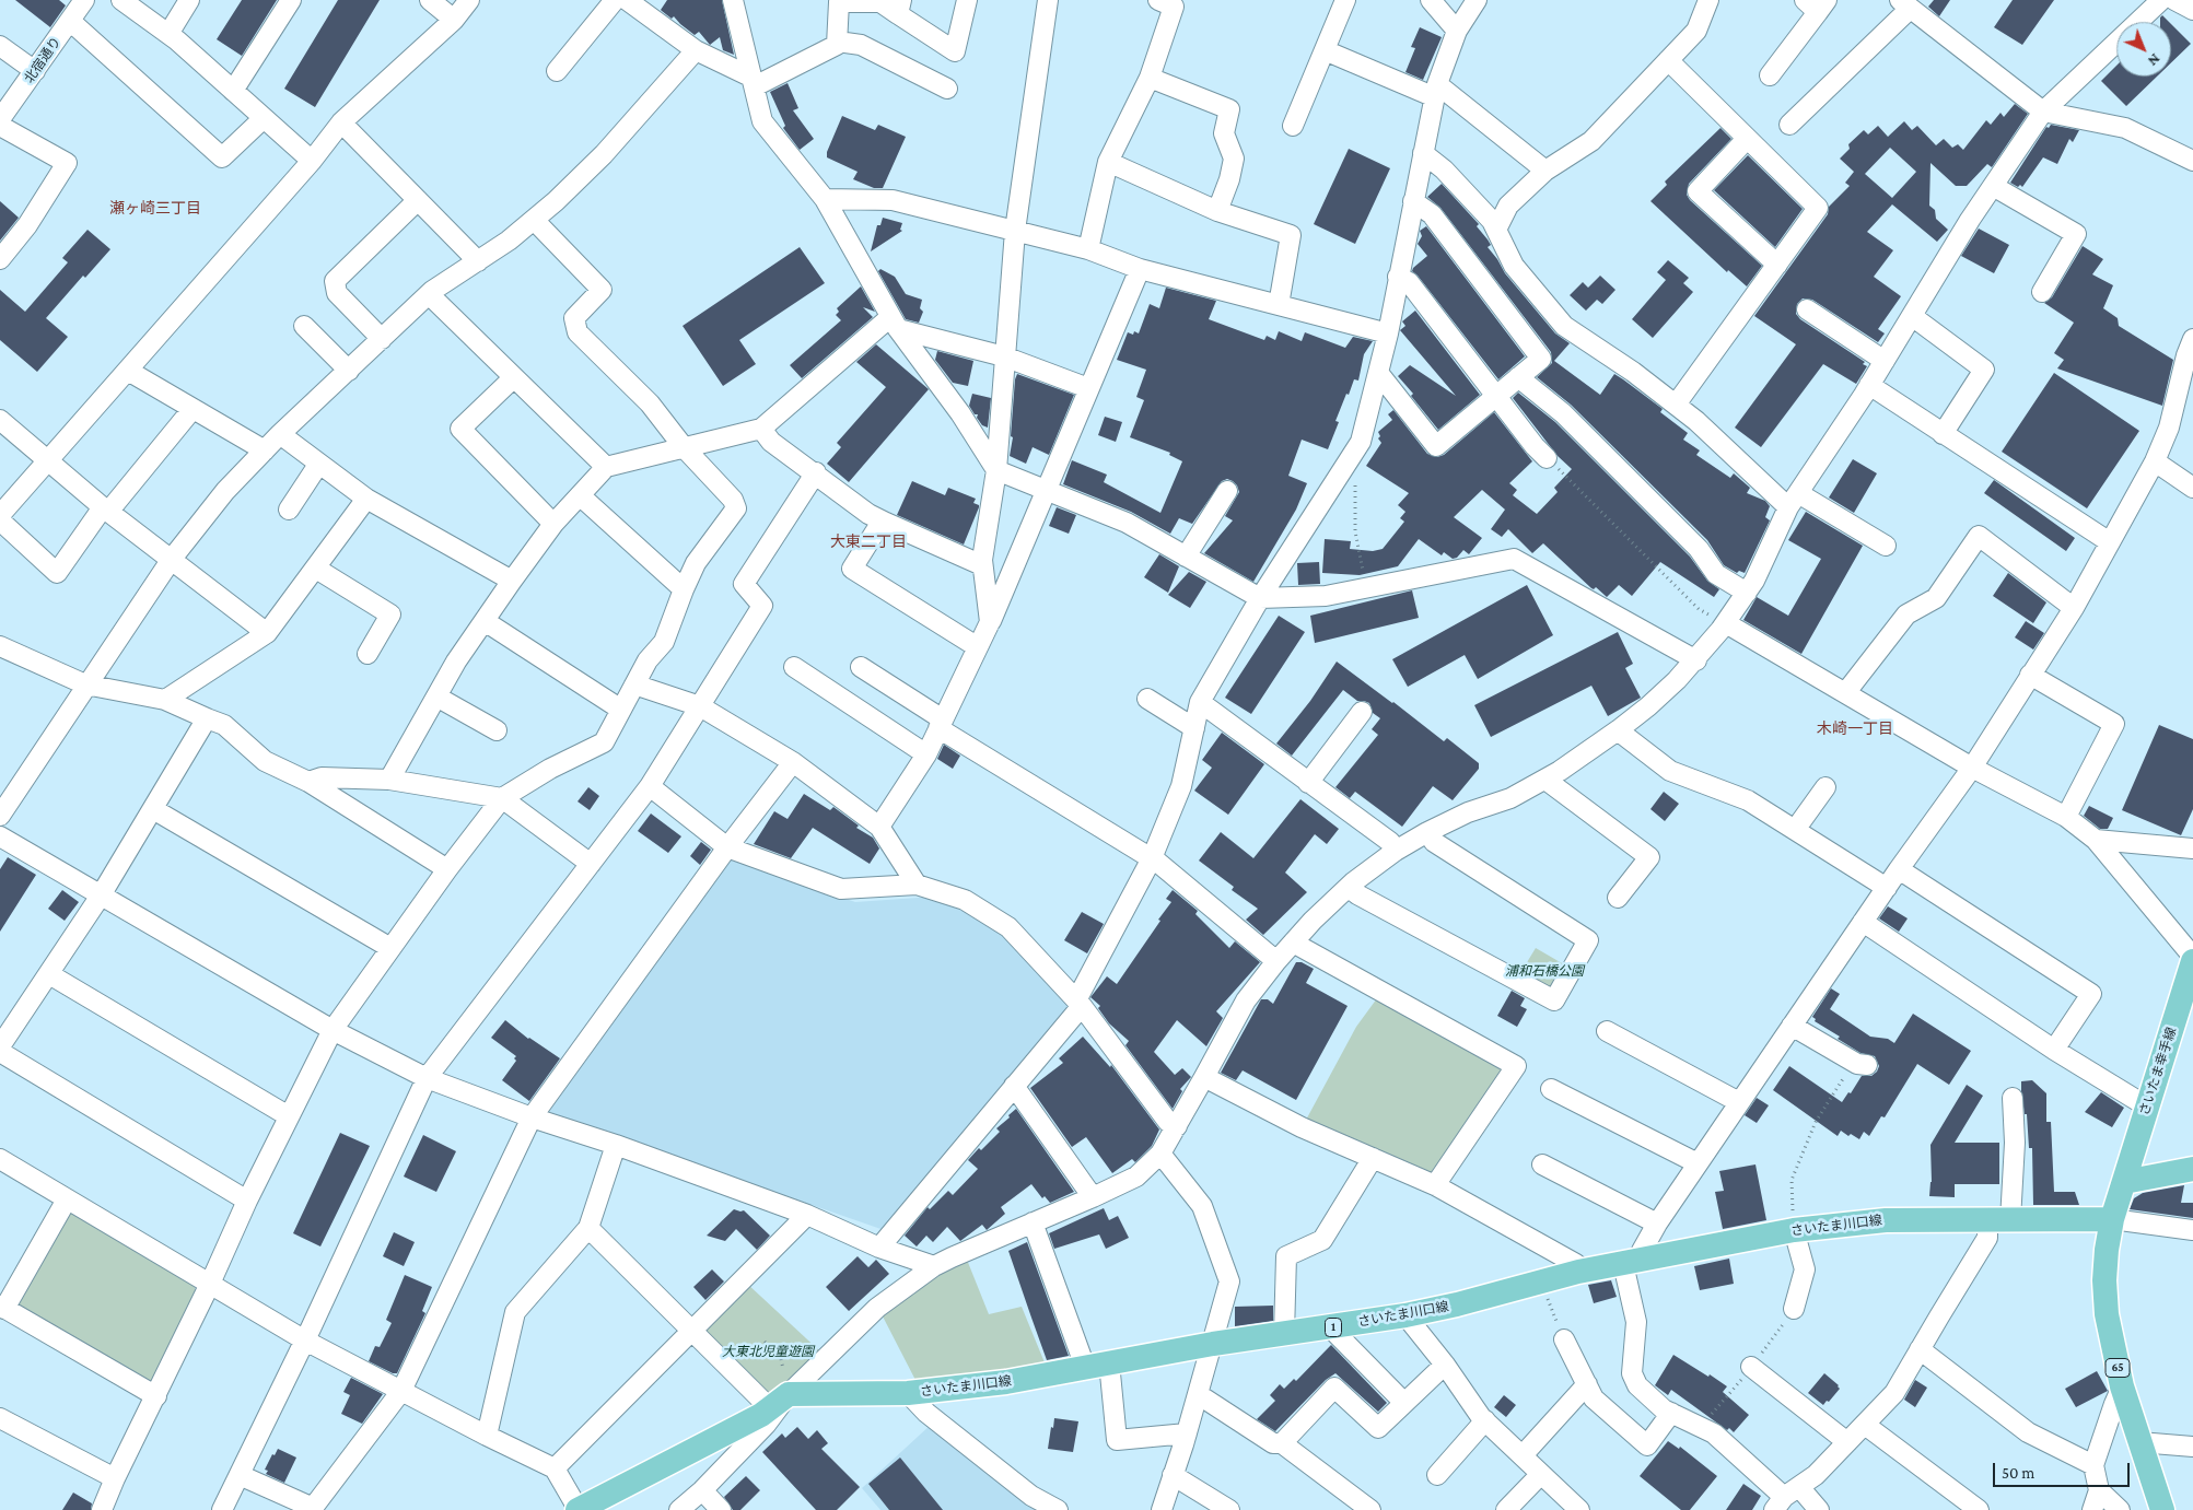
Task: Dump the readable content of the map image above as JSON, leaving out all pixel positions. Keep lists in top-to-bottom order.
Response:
{
  "streets": {
    "main road": [
      "さいたま幸手線",
      "さいたま川口線",
      "1",
      "65"
    ],
    "street": ["北宿通り"]
  },
  "crossings": [
    ["さいたま川口線", "65"]
  ],
  "districts": ["瀬ヶ崎三丁目", "大東二丁目", "木崎一丁目"],
  "parks": ["浦和石橋公園", "大東北児童遊園"],
  "scale_bar": "50 m",
  "north": "bottom right"
}
